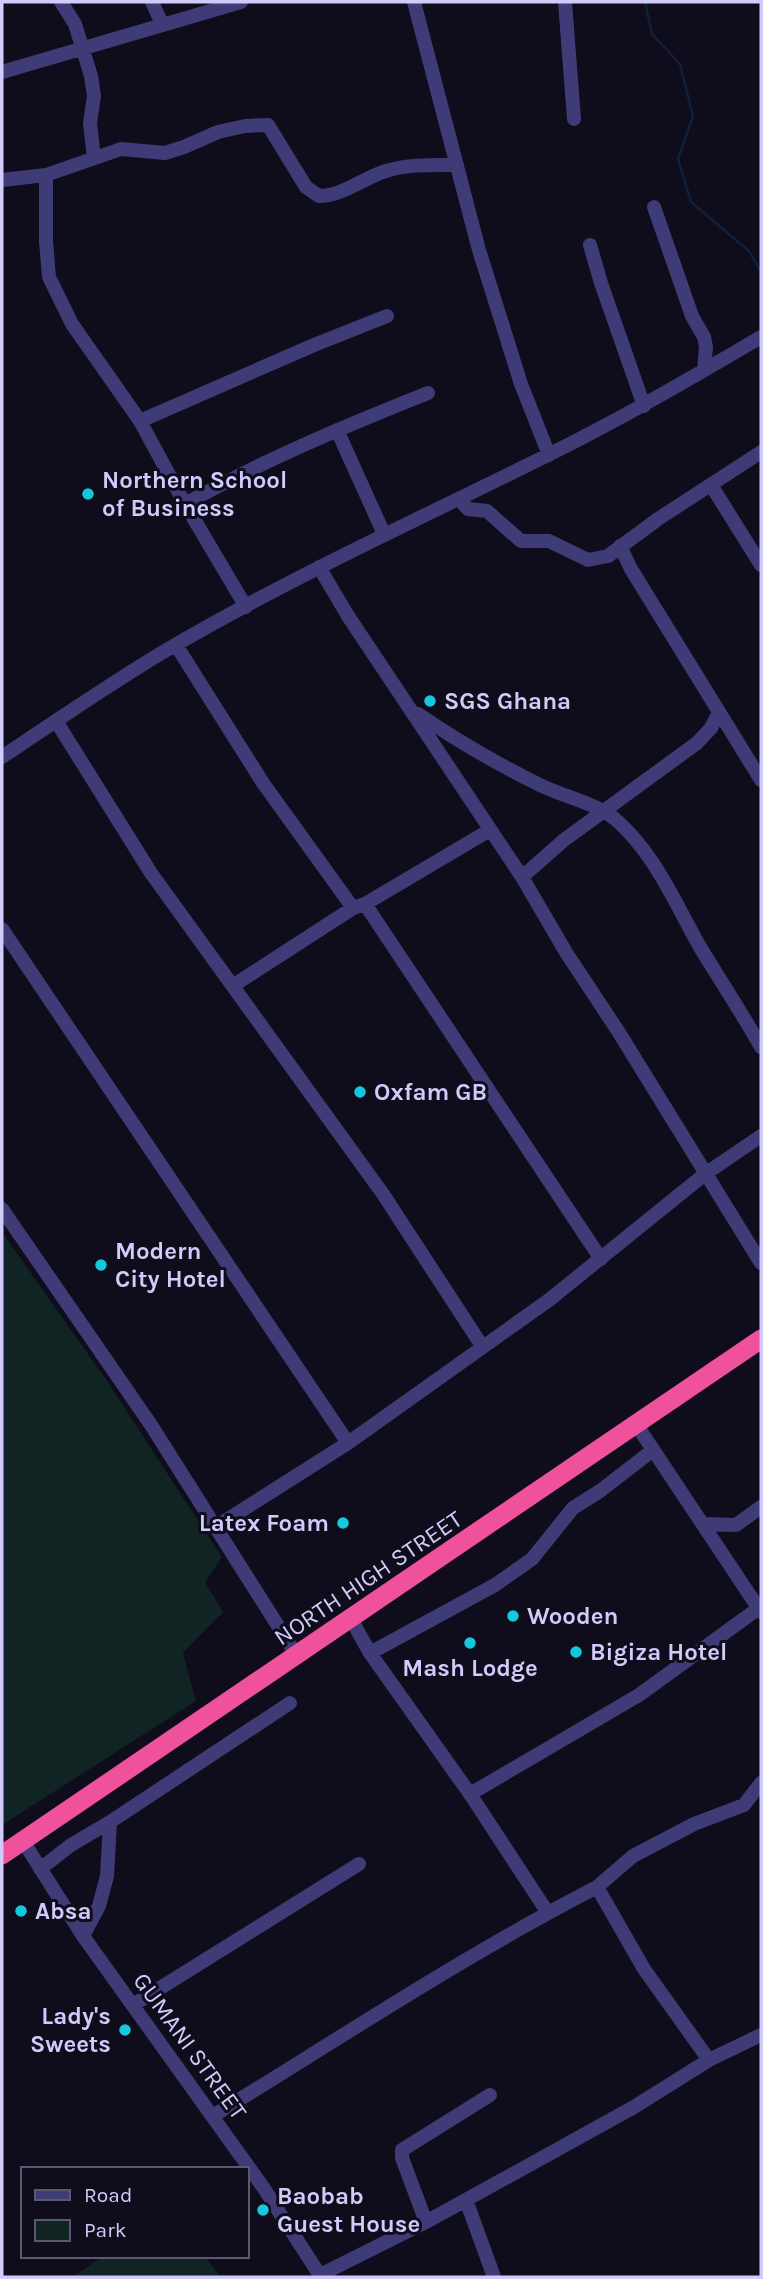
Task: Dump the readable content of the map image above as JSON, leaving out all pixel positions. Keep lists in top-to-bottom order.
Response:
{
  "streets": {
    "highway": ["NORTH HIGH STREET"],
    "street": ["GUMANI STREET"]
  },
  "crossings": [
    ["NORTH HIGH STREET", "GUMANI STREET"]
  ],
  "places": [
    "Northern School of Business",
    "SGS Ghana",
    "Oxfam GB",
    "Modern City Hotel",
    "Latex Foam",
    "Wooden",
    "Mash Lodge",
    "Bigiza Hotel",
    "Absa",
    "Lady's Sweets",
    "Baobab Guest House"
  ],
  "legend": ["Road", "Park"]
}
